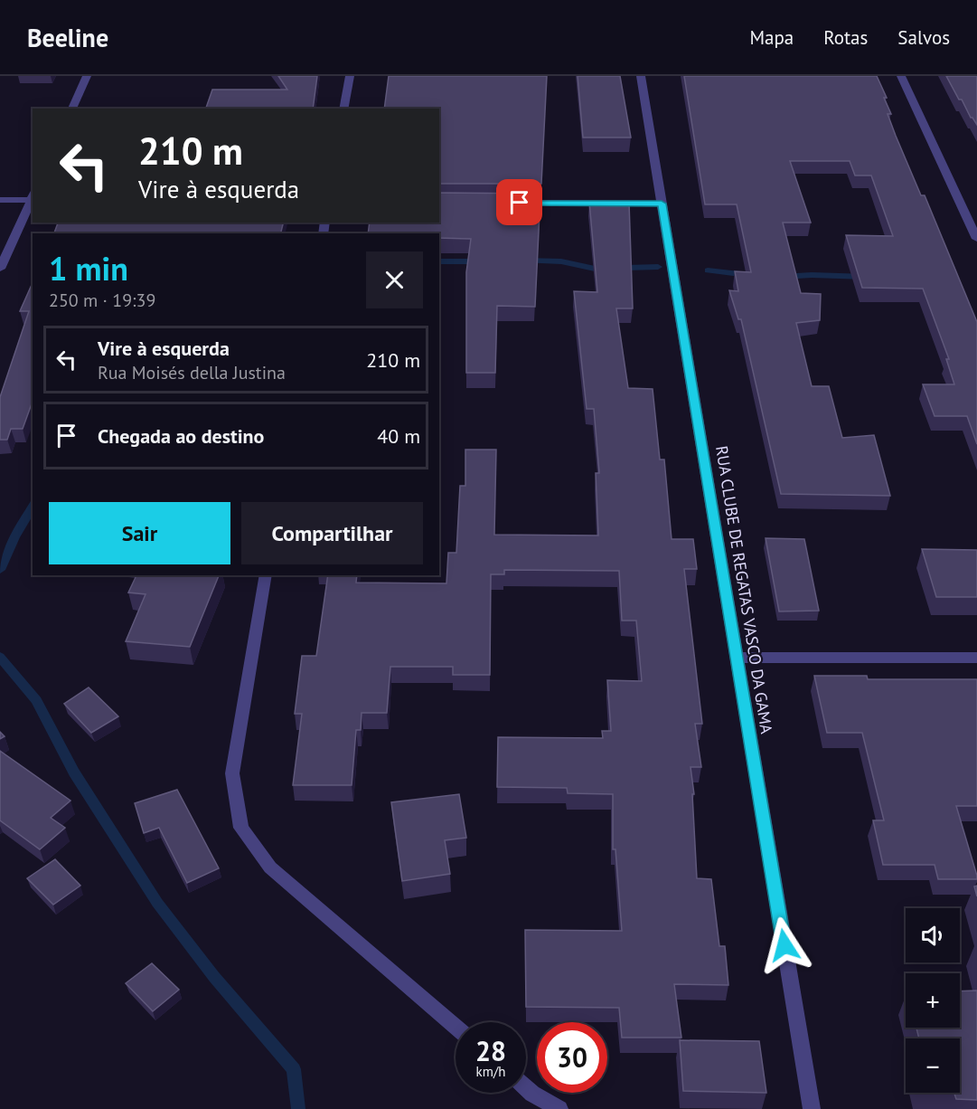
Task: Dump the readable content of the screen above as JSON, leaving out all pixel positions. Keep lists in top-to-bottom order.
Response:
{
  "streets": {
    "street": ["RUA CLUBE DE REGATAS VASCO DA GAMA"]
  },
  "page": {
    "header": "Beeline",
    "nav": ["Mapa", "Rotas", "Salvos"],
    "turn": ["210 m", "Vire à esquerda"],
    "heading": ["1 min", "250 m · 19:39"],
    "list": [
      {
        "name": "Vire à esquerda",
        "note": "Rua Moisés della Justina",
        "value": "210 m"
      },
      {
        "name": "Chegada ao destino",
        "value": "40 m"
      }
    ],
    "buttons": ["Sair", "Compartilhar"],
    "map_buttons": ["+", "−"],
    "speed": "28 km/h",
    "limit": "30"
  }
}
